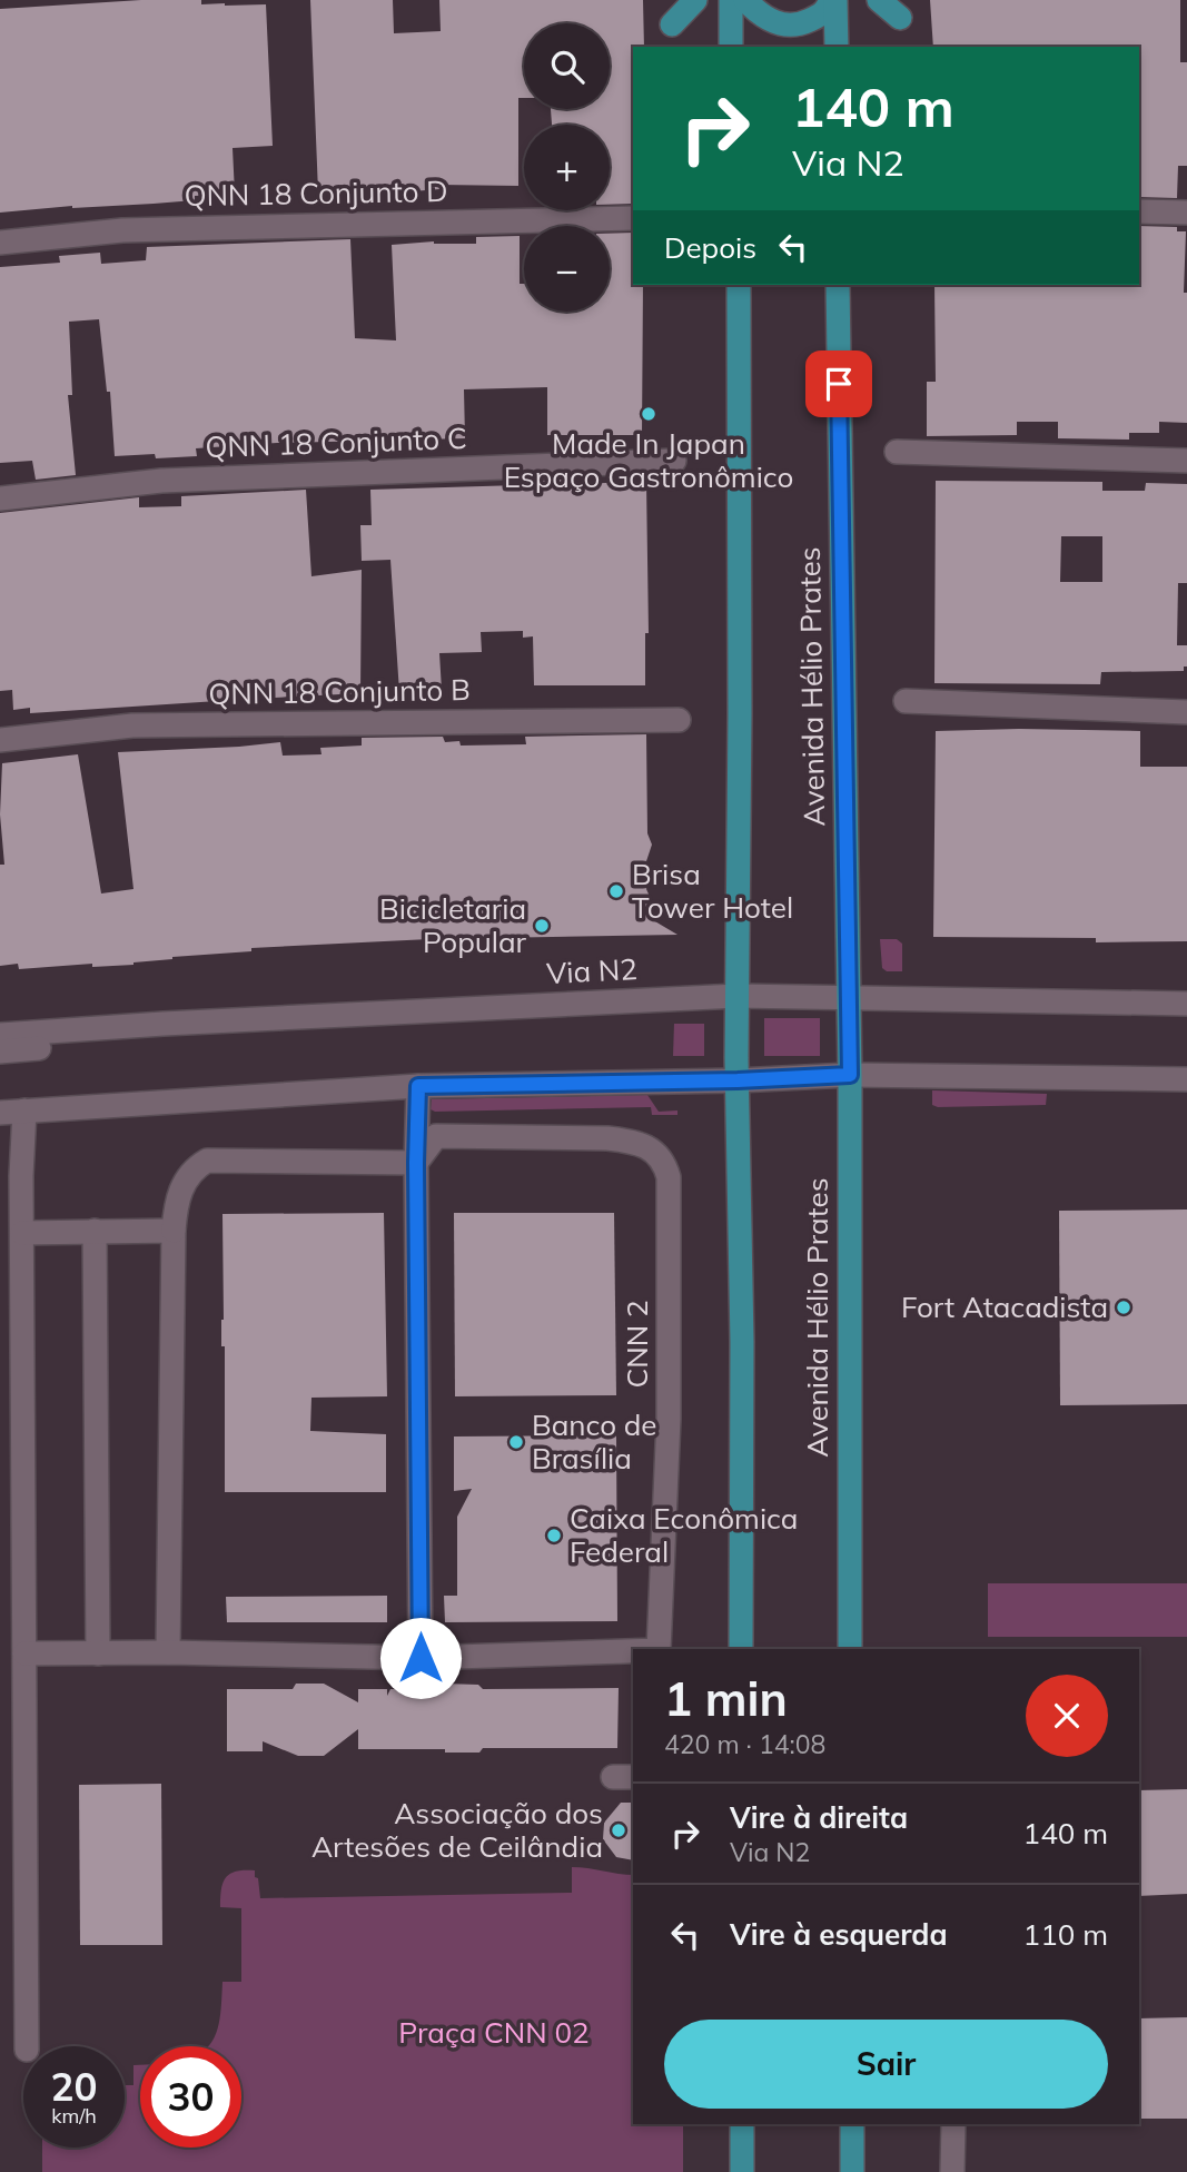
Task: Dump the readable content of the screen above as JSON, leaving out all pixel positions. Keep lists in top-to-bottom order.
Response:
{
  "streets": {
    "main road": ["Avenida Hélio Prates"],
    "street": [
      "QNN 18 Conjunto D",
      "QNN 18 Conjunto C",
      "QNN 18 Conjunto B",
      "Via N2",
      "CNN 2"
    ]
  },
  "crossings": [
    ["Avenida Hélio Prates", "Via N2"]
  ],
  "parks": ["Praça CNN 02"],
  "places": [
    "Made In Japan Espaço Gastronômico",
    "Brisa Tower Hotel",
    "Bicicletaria Popular",
    "Fort Atacadista",
    "Banco de Brasília",
    "Caixa Econômica Federal",
    "Associação dos Artesões de Ceilândia"
  ],
  "page": {
    "map_buttons": ["+", "−"],
    "turn": ["140 m", "Via N2"],
    "then": "Depois",
    "heading": ["1 min", "420 m · 14:08"],
    "list": [
      {
        "name": "Vire à direita",
        "note": "Via N2",
        "value": "140 m"
      },
      {
        "name": "Vire à esquerda",
        "value": "110 m"
      }
    ],
    "buttons": "Sair",
    "speed": "20 km/h",
    "limit": "30"
  }
}
